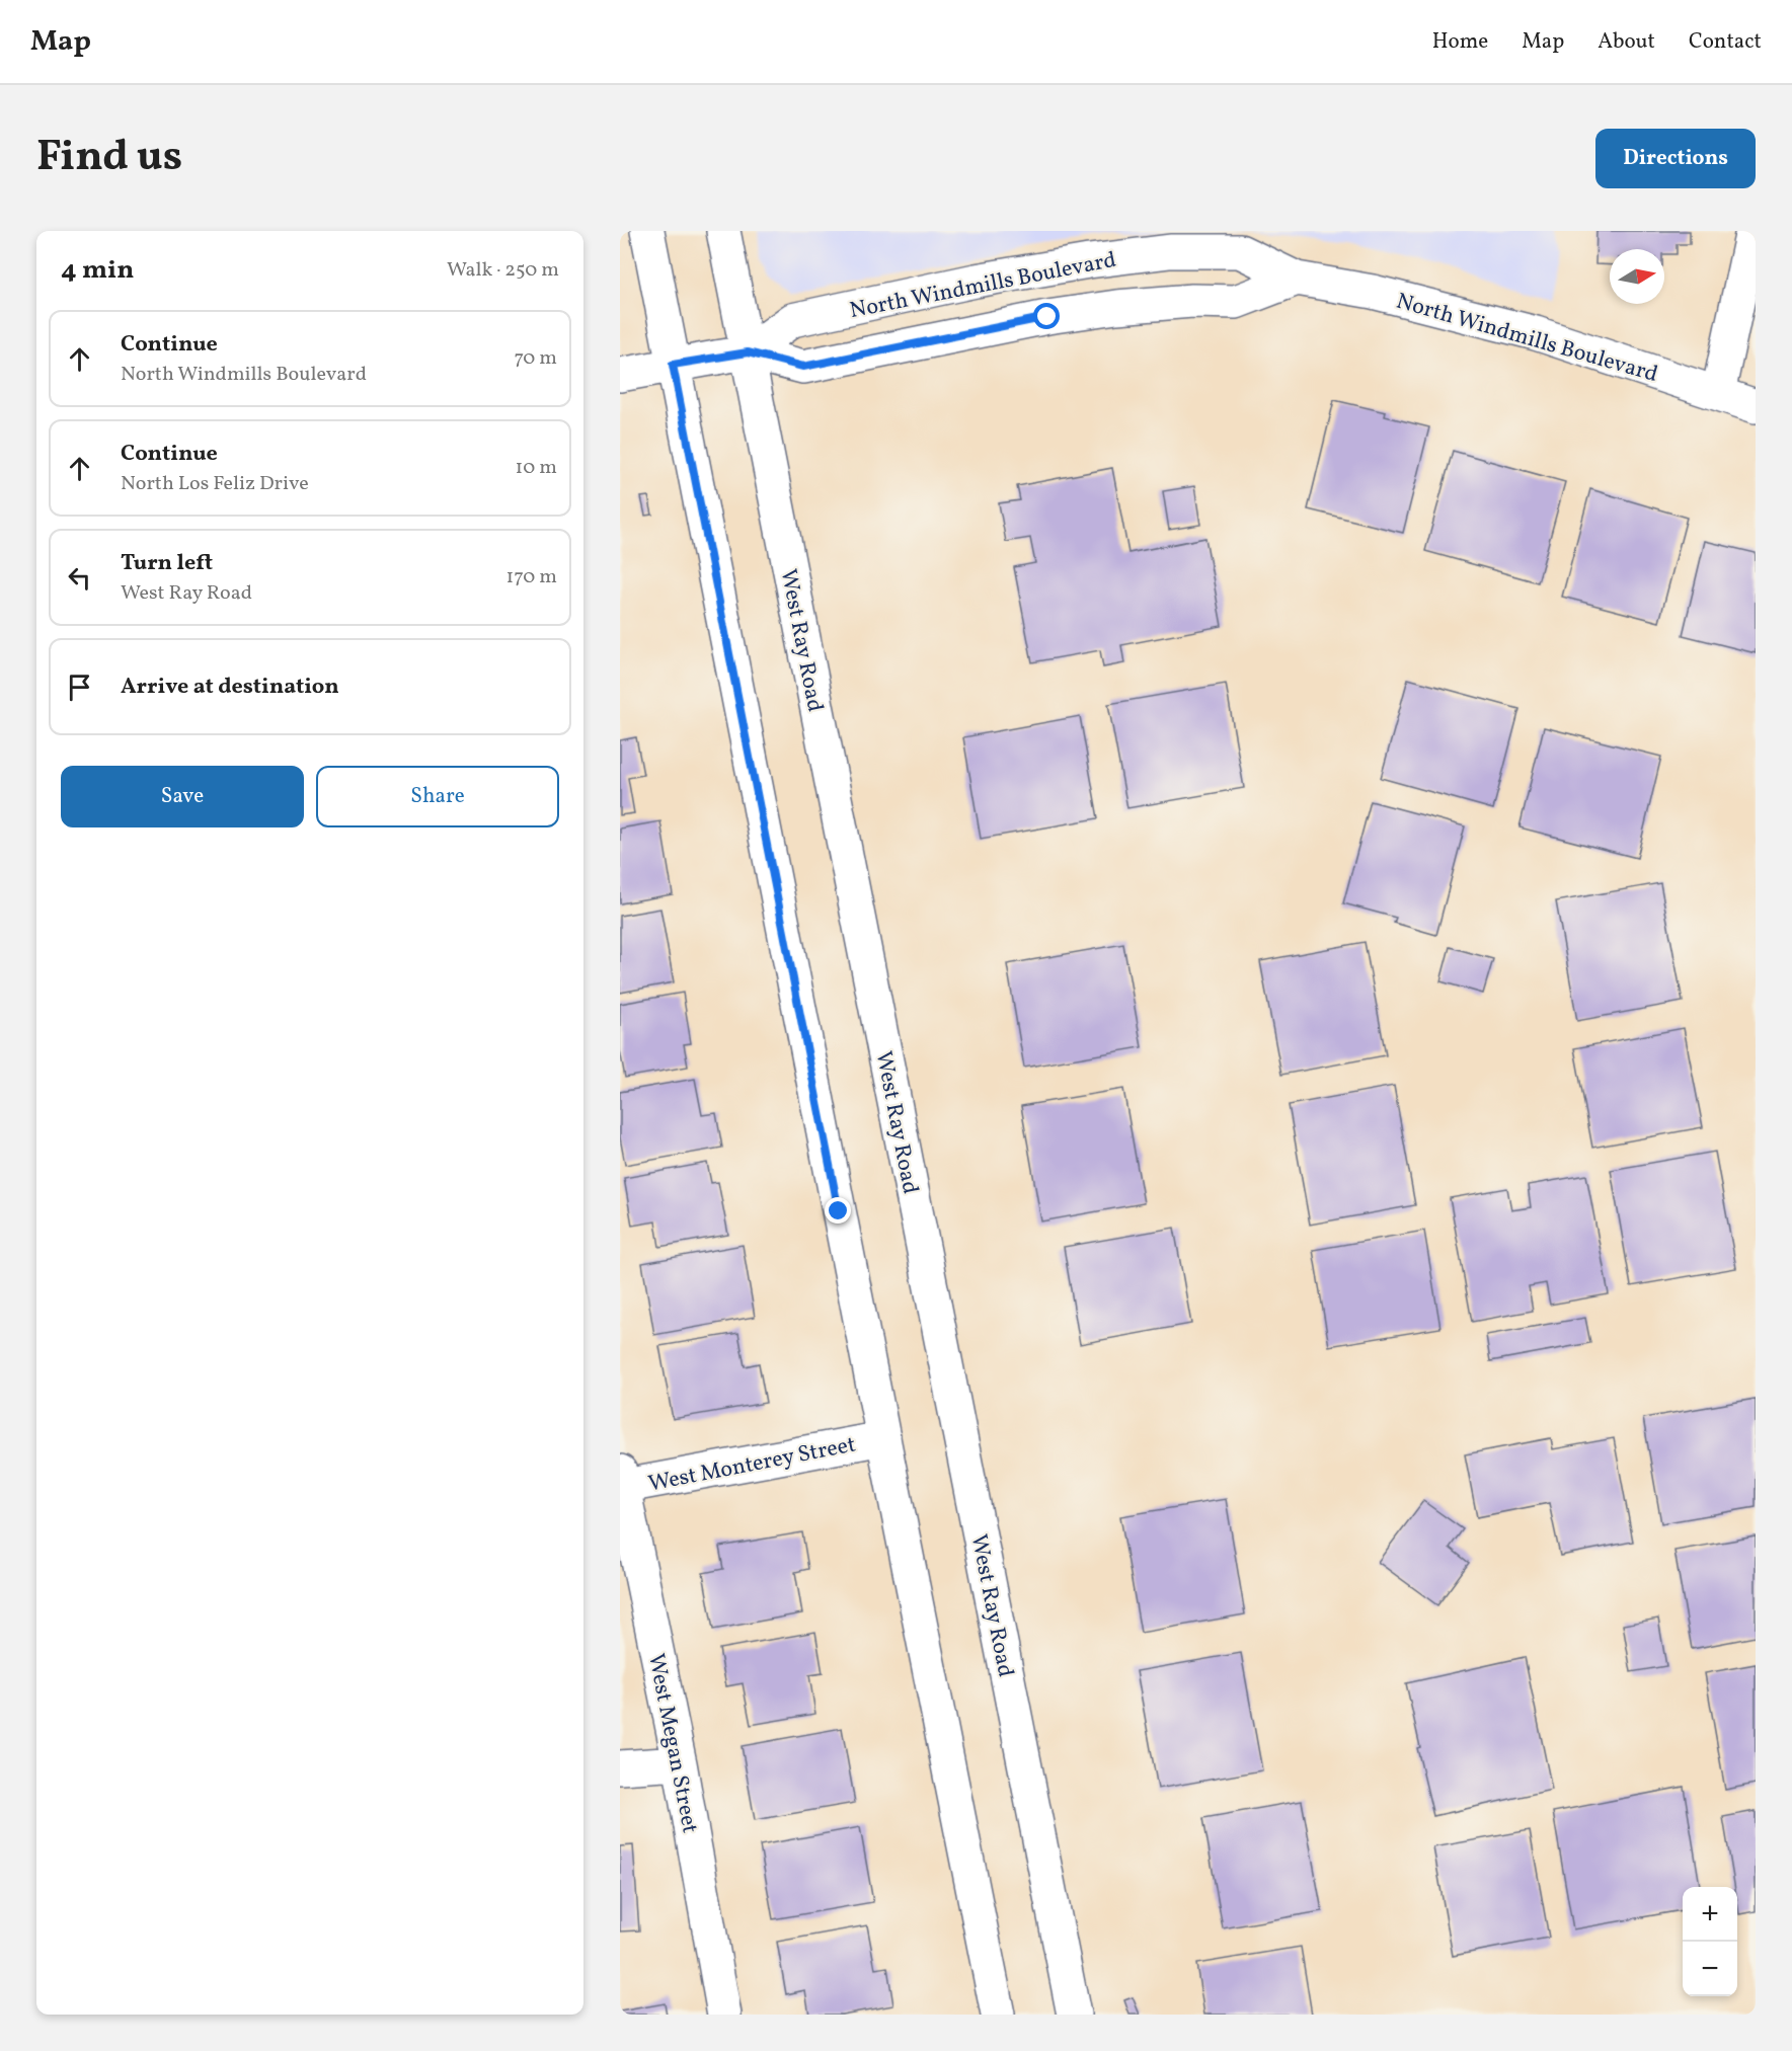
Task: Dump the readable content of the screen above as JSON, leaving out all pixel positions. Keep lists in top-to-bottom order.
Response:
{
  "streets": {
    "main road": [
      "North Windmills Boulevard",
      "West Ray Road",
      "West Monterey Street",
      "West Megan Street"
    ]
  },
  "crossings": [
    ["North Windmills Boulevard", "West Ray Road"],
    ["West Monterey Street", "West Megan Street"]
  ],
  "north": "right",
  "page": {
    "header": "Map",
    "nav": [
      "Home",
      "Map",
      "About",
      "Contact"
    ],
    "title": "Find us",
    "buttons": [
      "Directions",
      ["Save", "Share"]
    ],
    "heading": ["4 min", "Walk · 250 m"],
    "list": [
      ["Continue", "North Windmills Boulevard", "70 m"],
      ["Continue", "North Los Feliz Drive", "10 m"],
      ["Turn left", "West Ray Road", "170 m"],
      "Arrive at destination"
    ],
    "map_buttons": ["+", "−"]
  }
}
